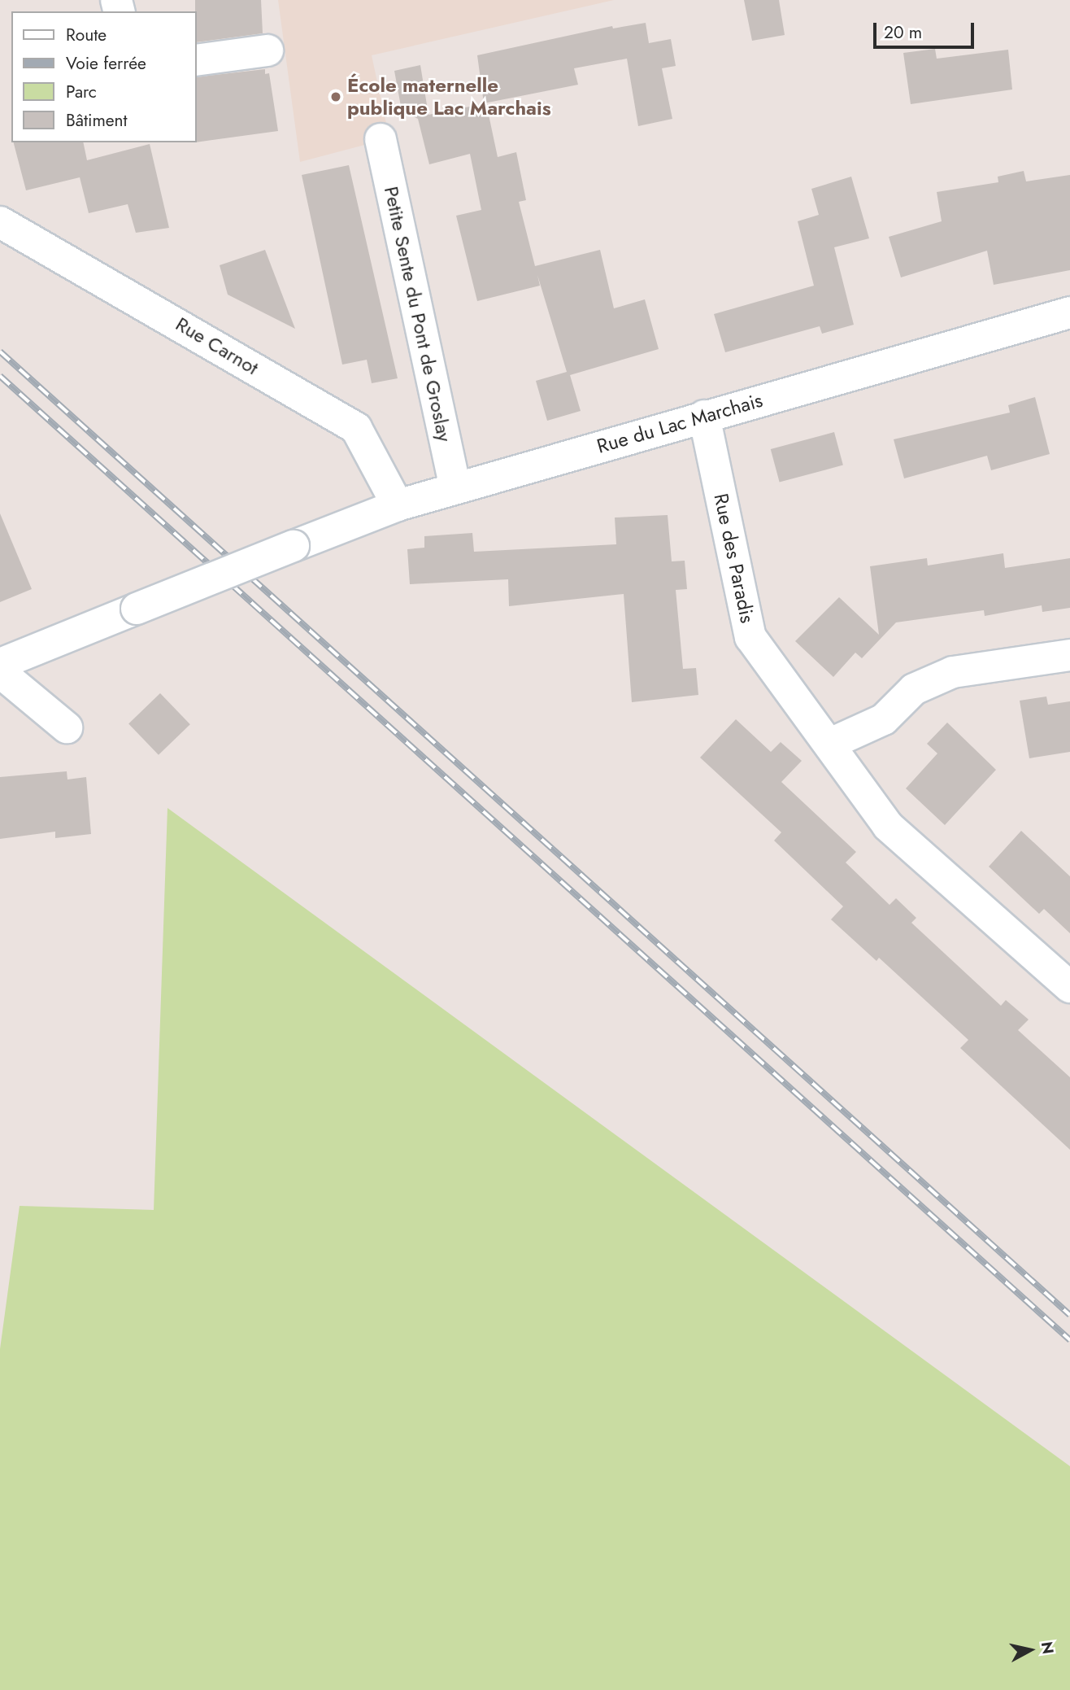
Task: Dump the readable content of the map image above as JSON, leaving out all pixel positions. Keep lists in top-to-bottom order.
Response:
{
  "streets": {
    "street": [
      "Petite Sente du Pont de Groslay",
      "Rue Carnot",
      "Rue du Lac Marchais",
      "Rue des Paradis"
    ]
  },
  "crossings": [
    ["Petite Sente du Pont de Groslay", "Rue du Lac Marchais"],
    ["Rue Carnot", "Rue du Lac Marchais"],
    ["Rue du Lac Marchais", "Rue des Paradis"]
  ],
  "places": ["École maternelle publique Lac Marchais"],
  "legend": [
    "Route",
    "Voie ferrée",
    "Parc",
    "Bâtiment"
  ],
  "scale_bar": "20 m",
  "north": "right"
}
